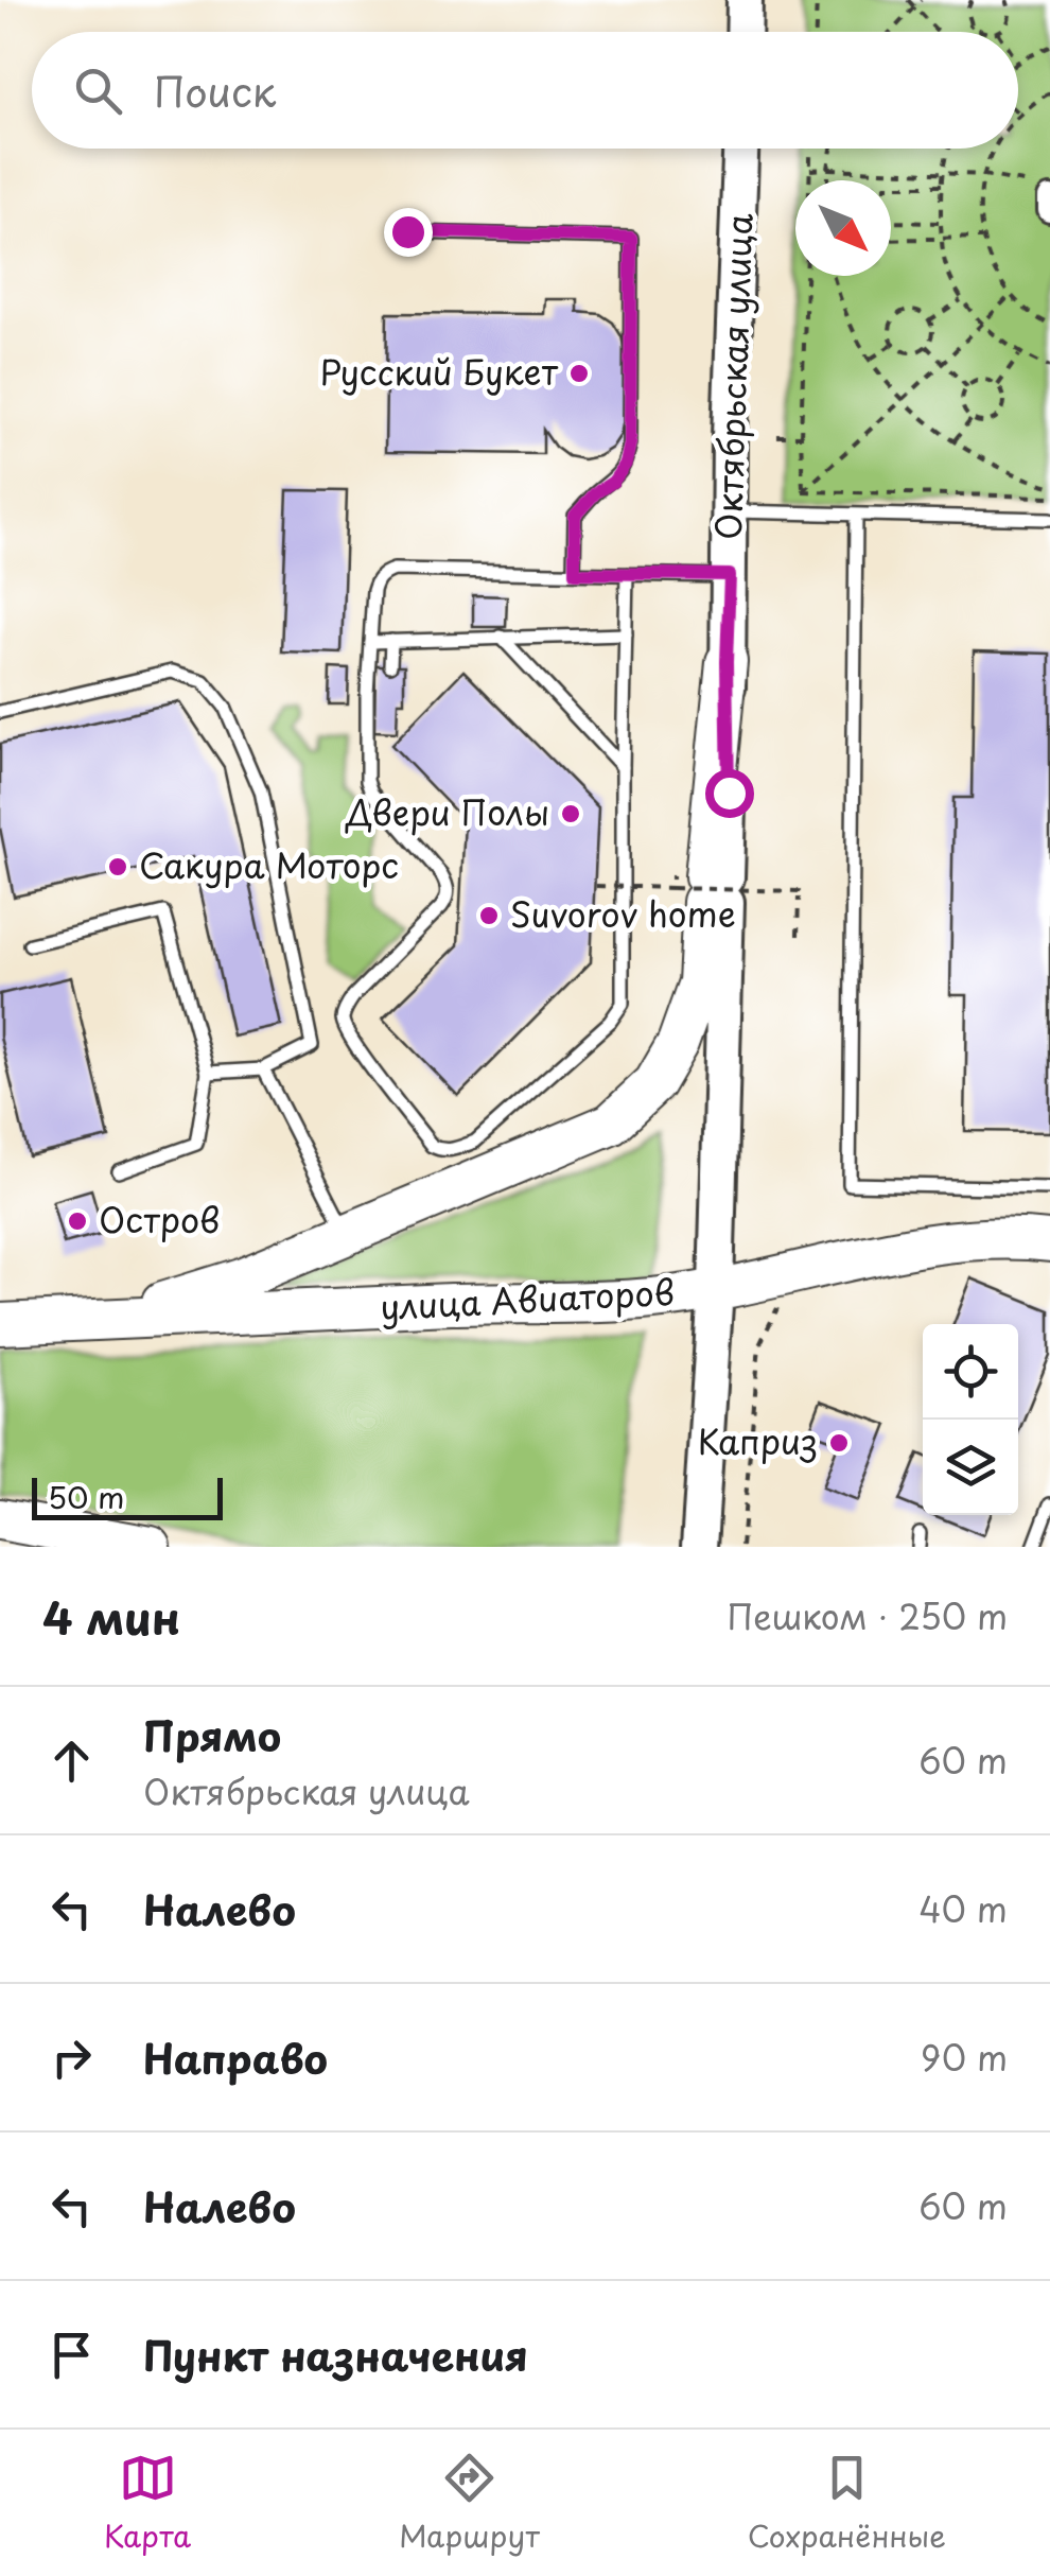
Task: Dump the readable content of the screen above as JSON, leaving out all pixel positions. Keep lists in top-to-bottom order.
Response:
{
  "streets": {
    "main road": ["улица Авиаторов"],
    "street": ["Октябрьская улица"]
  },
  "places": [
    "Русский Букет",
    "Двери Полы",
    "Сакура Моторс",
    "Suvorov home",
    "Остров",
    "Каприз"
  ],
  "scale_bar": "50 m",
  "north": "bottom right",
  "page": {
    "search": "Поиск",
    "scale": "50 m",
    "heading": ["4 мин", "Пешком · 250 m"],
    "list": [
      ["Прямо", "Октябрьская улица", "60 m"],
      ["Налево", "40 m"],
      ["Направо", "90 m"],
      ["Налево", "60 m"],
      "Пункт назначения"
    ],
    "nav": ["Карта", "Маршрут", "Сохранённые"]
  }
}
